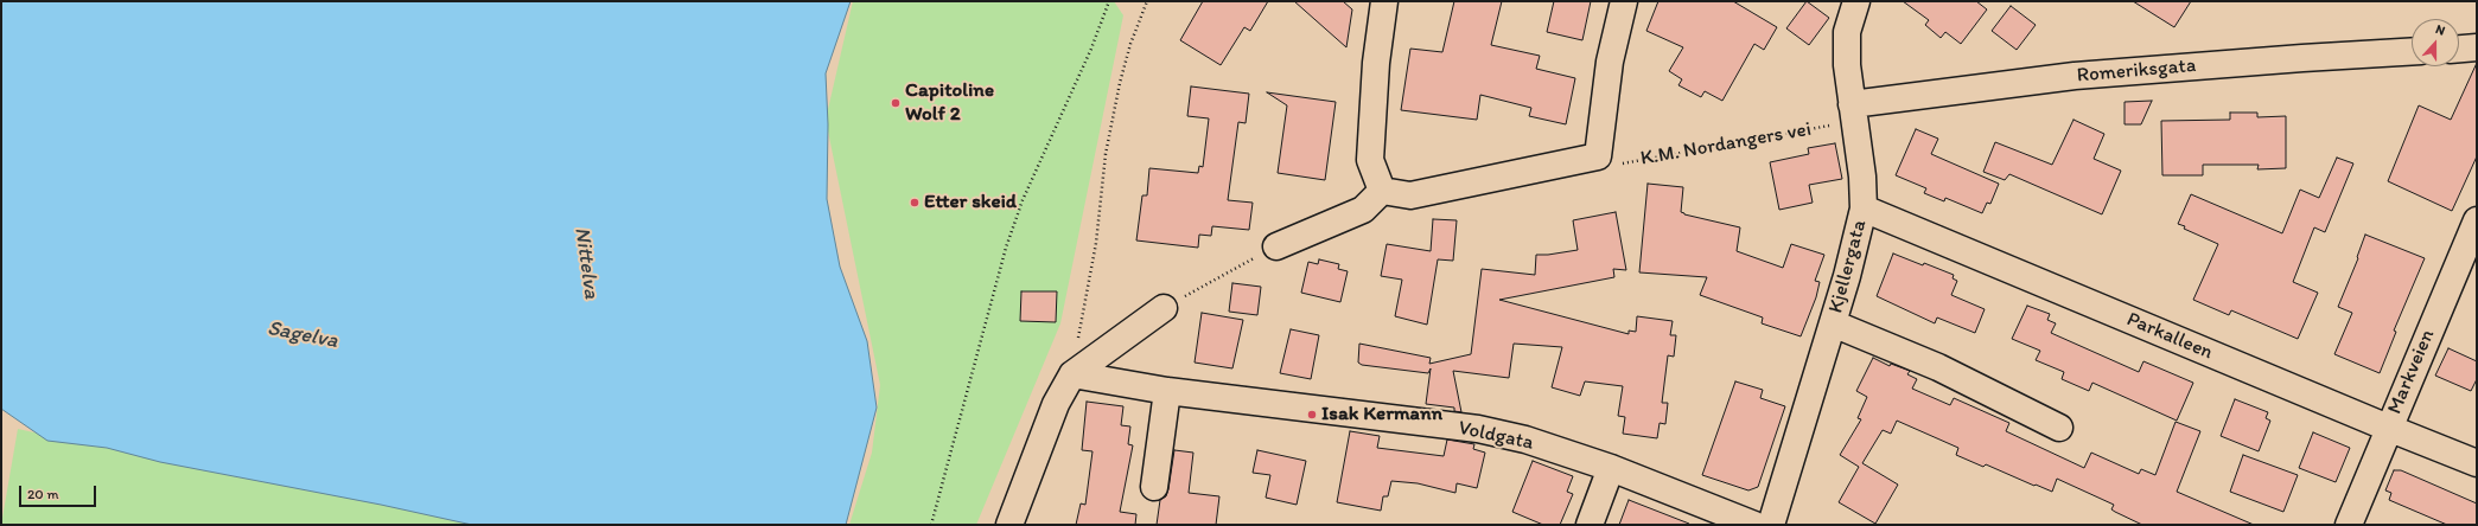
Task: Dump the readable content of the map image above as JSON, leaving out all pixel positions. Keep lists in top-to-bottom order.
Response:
{
  "streets": {
    "street": [
      "Romeriksgata",
      "Kjellergata",
      "Parkalleen",
      "Markveien",
      "Voldgata"
    ],
    "path": ["K.M. Nordangers vei"]
  },
  "crossings": [
    ["Romeriksgata", "K.M. Nordangers vei"],
    ["Romeriksgata", "Kjellergata"],
    ["K.M. Nordangers vei", "Kjellergata"],
    ["Kjellergata", "Parkalleen"],
    ["Parkalleen", "Markveien"]
  ],
  "water": ["Nittelva", "Sagelva"],
  "places": ["Capitoline Wolf 2", "Etter skeid", "Isak Kermann"],
  "scale_bar": "20 m",
  "north": "top"
}
